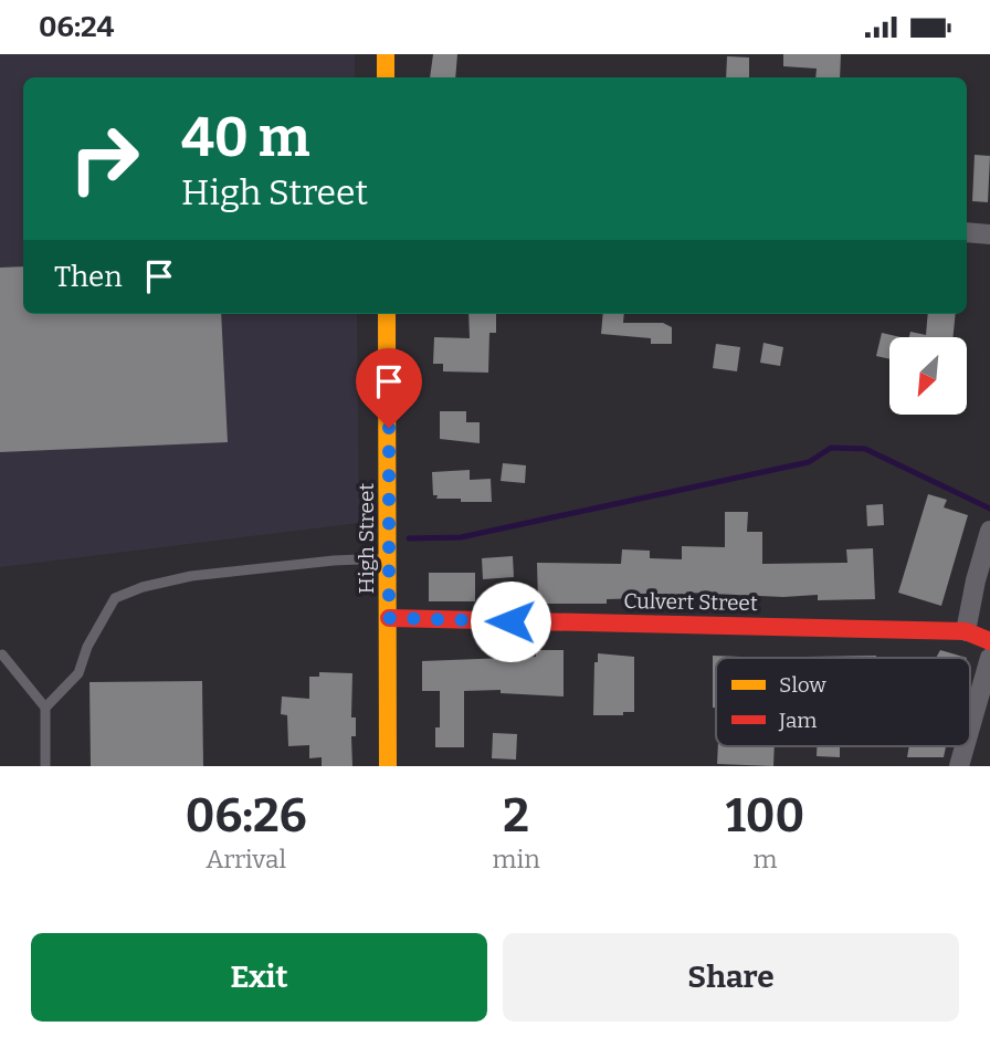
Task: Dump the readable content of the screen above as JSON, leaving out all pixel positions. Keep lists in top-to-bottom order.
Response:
{
  "streets": {
    "street": ["High Street", "Culvert Street"]
  },
  "crossings": [
    ["High Street", "Culvert Street"]
  ],
  "legend": ["Slow", "Jam"],
  "north": "bottom left",
  "page": {
    "status": "06:24",
    "turn": ["40 m", "High Street"],
    "then": "Then",
    "eta": [
      "06:26",
      "Arrival",
      "2",
      "min",
      "100",
      "m"
    ],
    "buttons": ["Exit", "Share"]
  }
}
